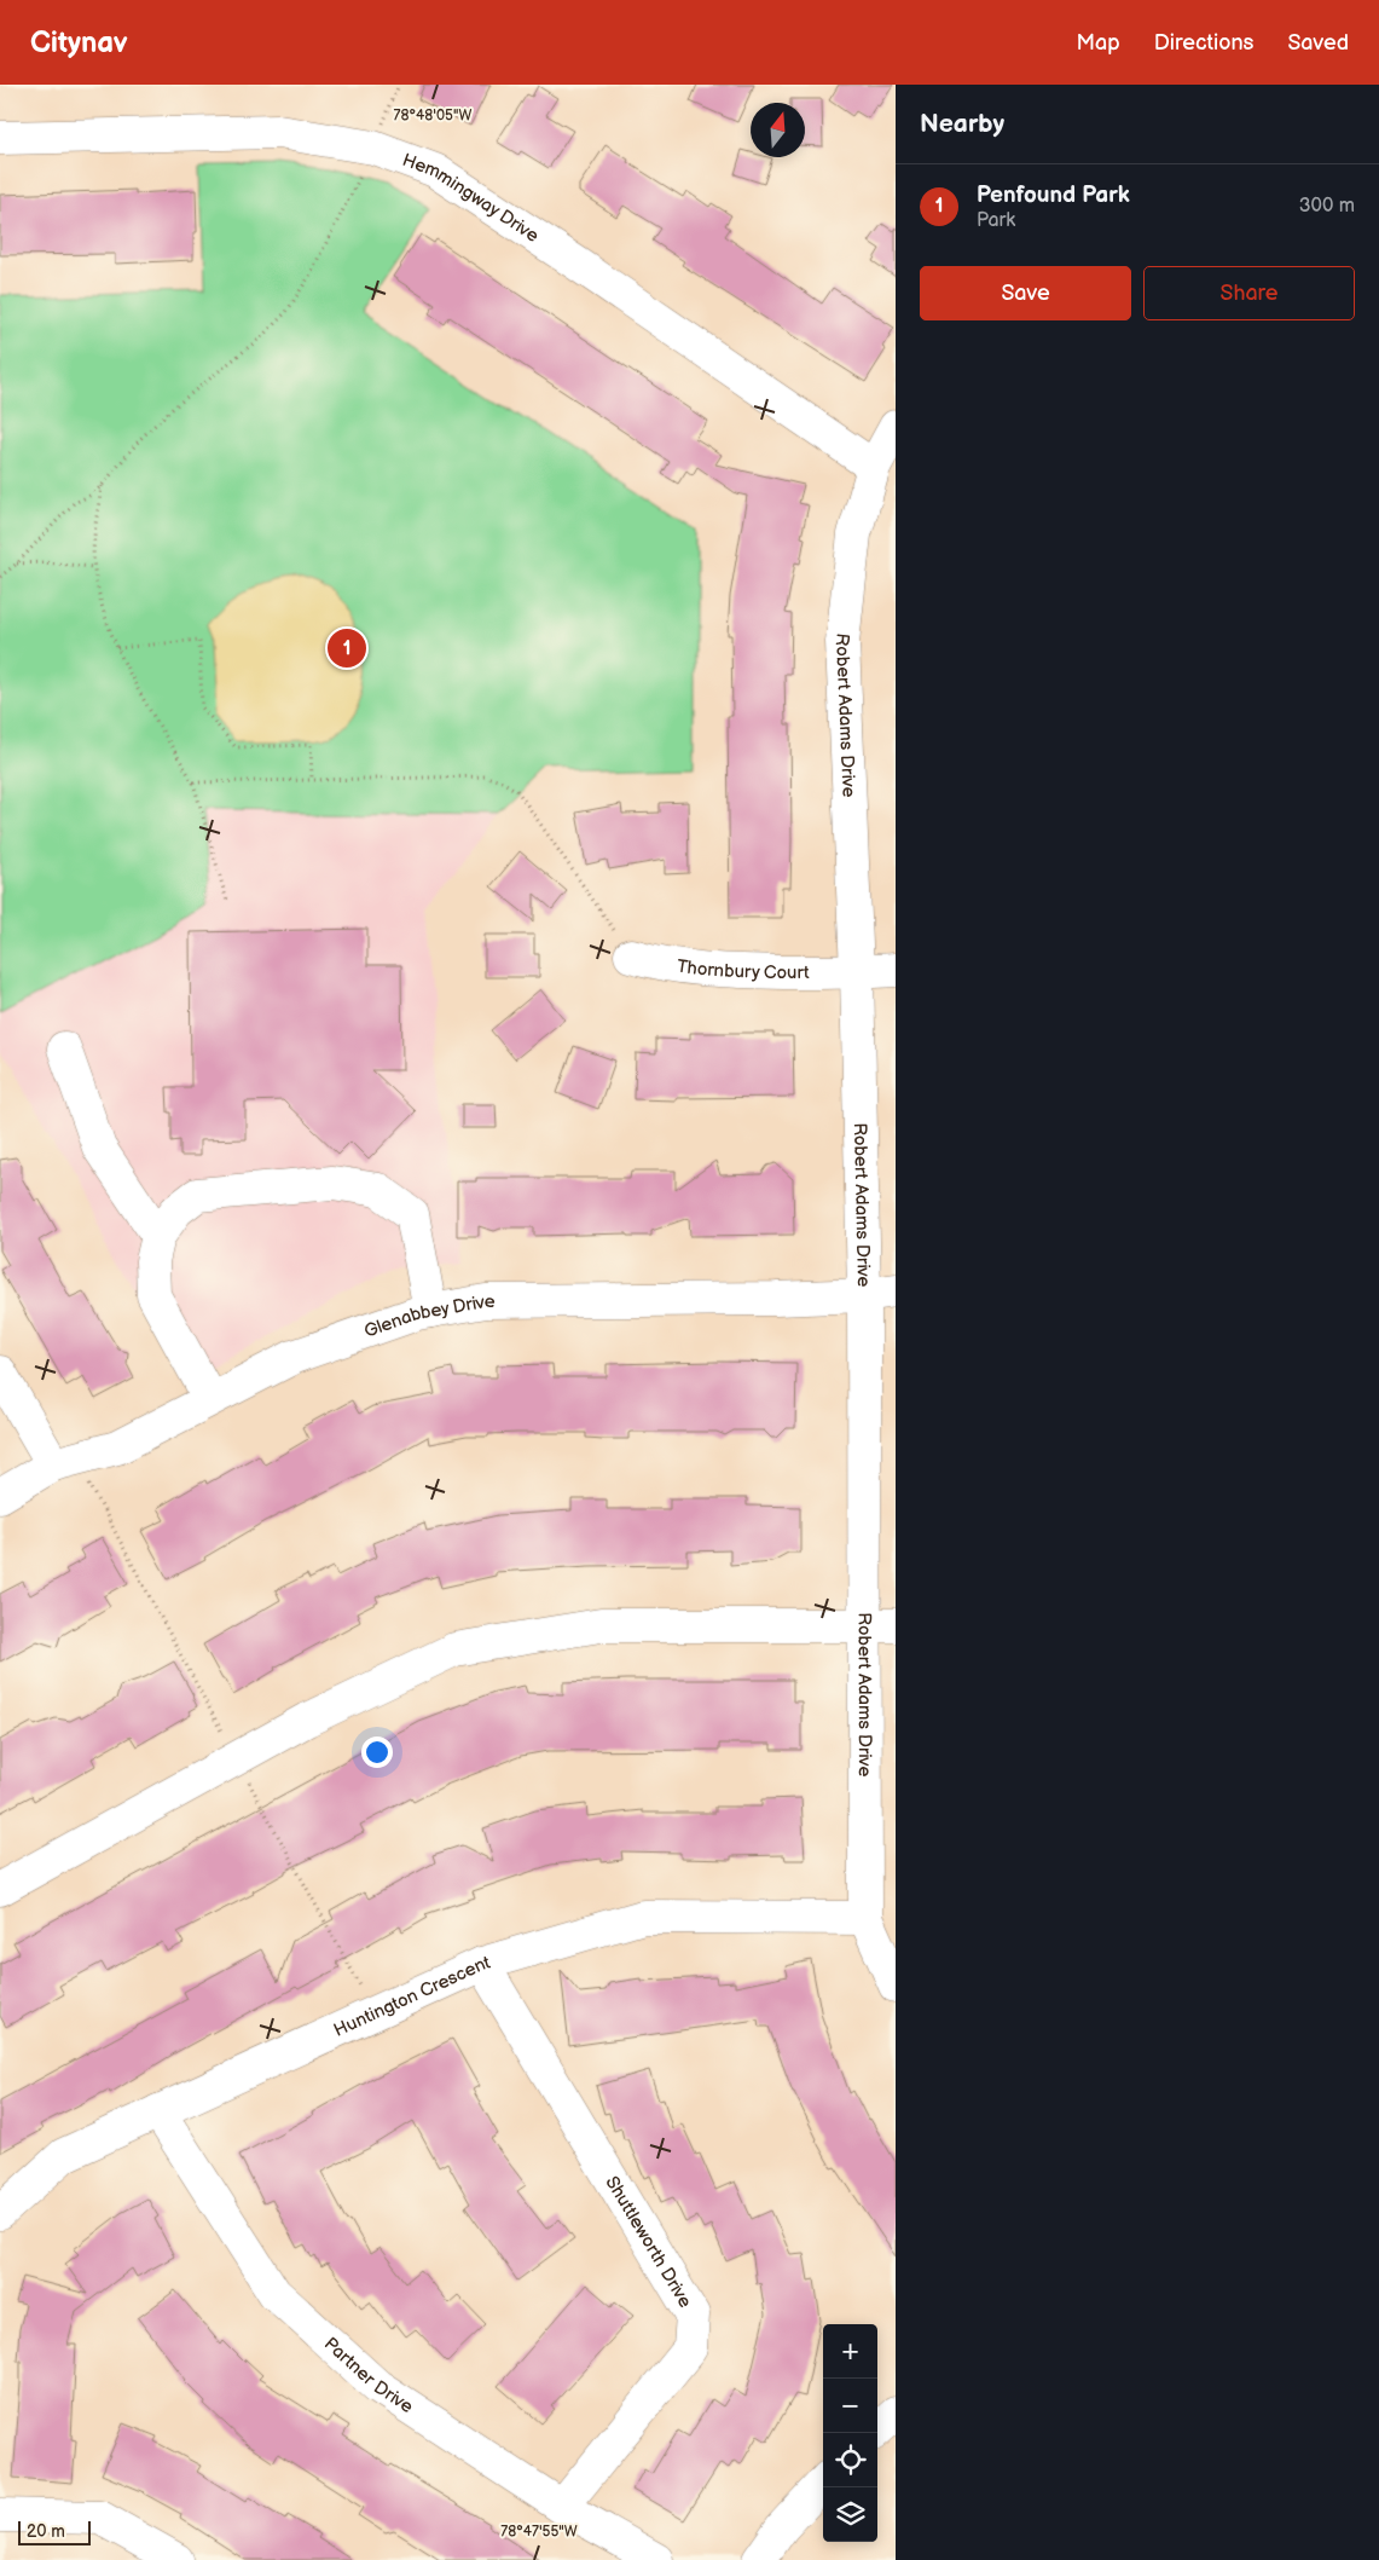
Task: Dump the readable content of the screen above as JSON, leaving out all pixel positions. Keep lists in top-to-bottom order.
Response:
{
  "streets": {
    "street": [
      "Hemmingway Drive",
      "Robert Adams Drive",
      "Thornbury Court",
      "Glenabbey Drive",
      "Huntington Crescent",
      "Shuttleworth Drive",
      "Partner Drive"
    ]
  },
  "crossings": [
    ["Hemmingway Drive", "Robert Adams Drive"],
    ["Robert Adams Drive", "Thornbury Court"],
    ["Robert Adams Drive", "Glenabbey Drive"],
    ["Robert Adams Drive", "Huntington Crescent"],
    ["Huntington Crescent", "Shuttleworth Drive"],
    ["Huntington Crescent", "Partner Drive"],
    ["Shuttleworth Drive", "Partner Drive"]
  ],
  "scale_bar": "20 m",
  "north": "top",
  "page": {
    "header": "Citynav",
    "nav": ["Map", "Directions", "Saved"],
    "heading": "Nearby",
    "list": [
      {
        "mark": "1",
        "name": "Penfound Park",
        "note": "Park",
        "value": "300 m"
      }
    ],
    "buttons": ["Save", "Share"],
    "pins": "1",
    "map_buttons": ["+", "−"],
    "scale": "20 m"
  },
  "coordinates": ["78°48'05\"W", "78°47'55\"W"]
}
